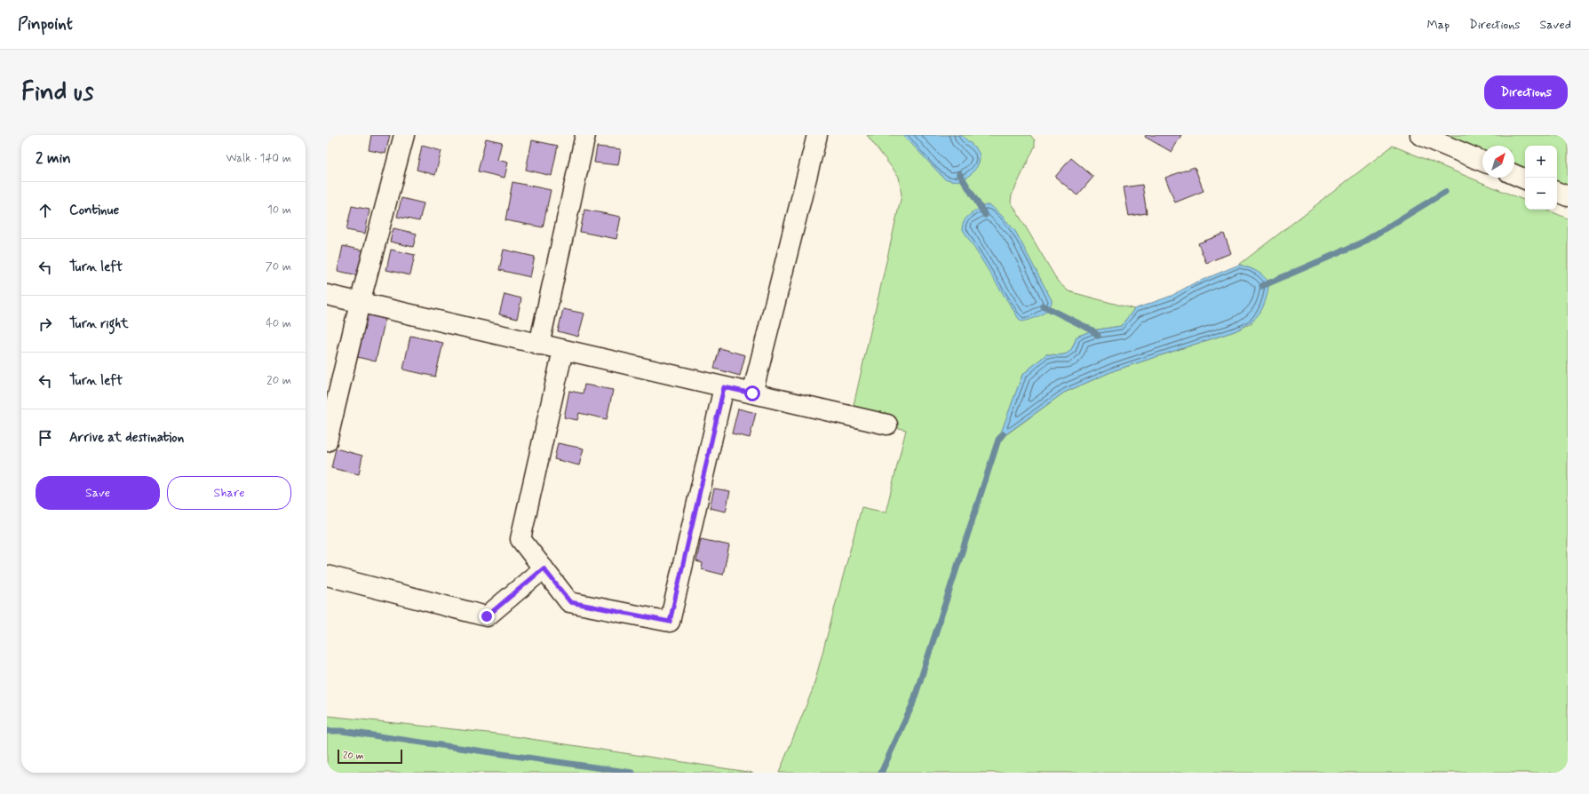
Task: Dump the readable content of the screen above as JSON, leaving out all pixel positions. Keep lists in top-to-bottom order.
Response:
{
  "scale_bar": "20 m",
  "north": "top right",
  "page": {
    "header": "Pinpoint",
    "nav": ["Map", "Directions", "Saved"],
    "buttons": [
      "Directions",
      ["Save", "Share"]
    ],
    "title": "Find us",
    "heading": ["2 min", "Walk · 140 m"],
    "map_buttons": ["+", "−"],
    "list": [
      ["Continue", "10 m"],
      ["Turn left", "70 m"],
      ["Turn right", "40 m"],
      ["Turn left", "20 m"],
      "Arrive at destination"
    ],
    "scale": "20 m"
  }
}
